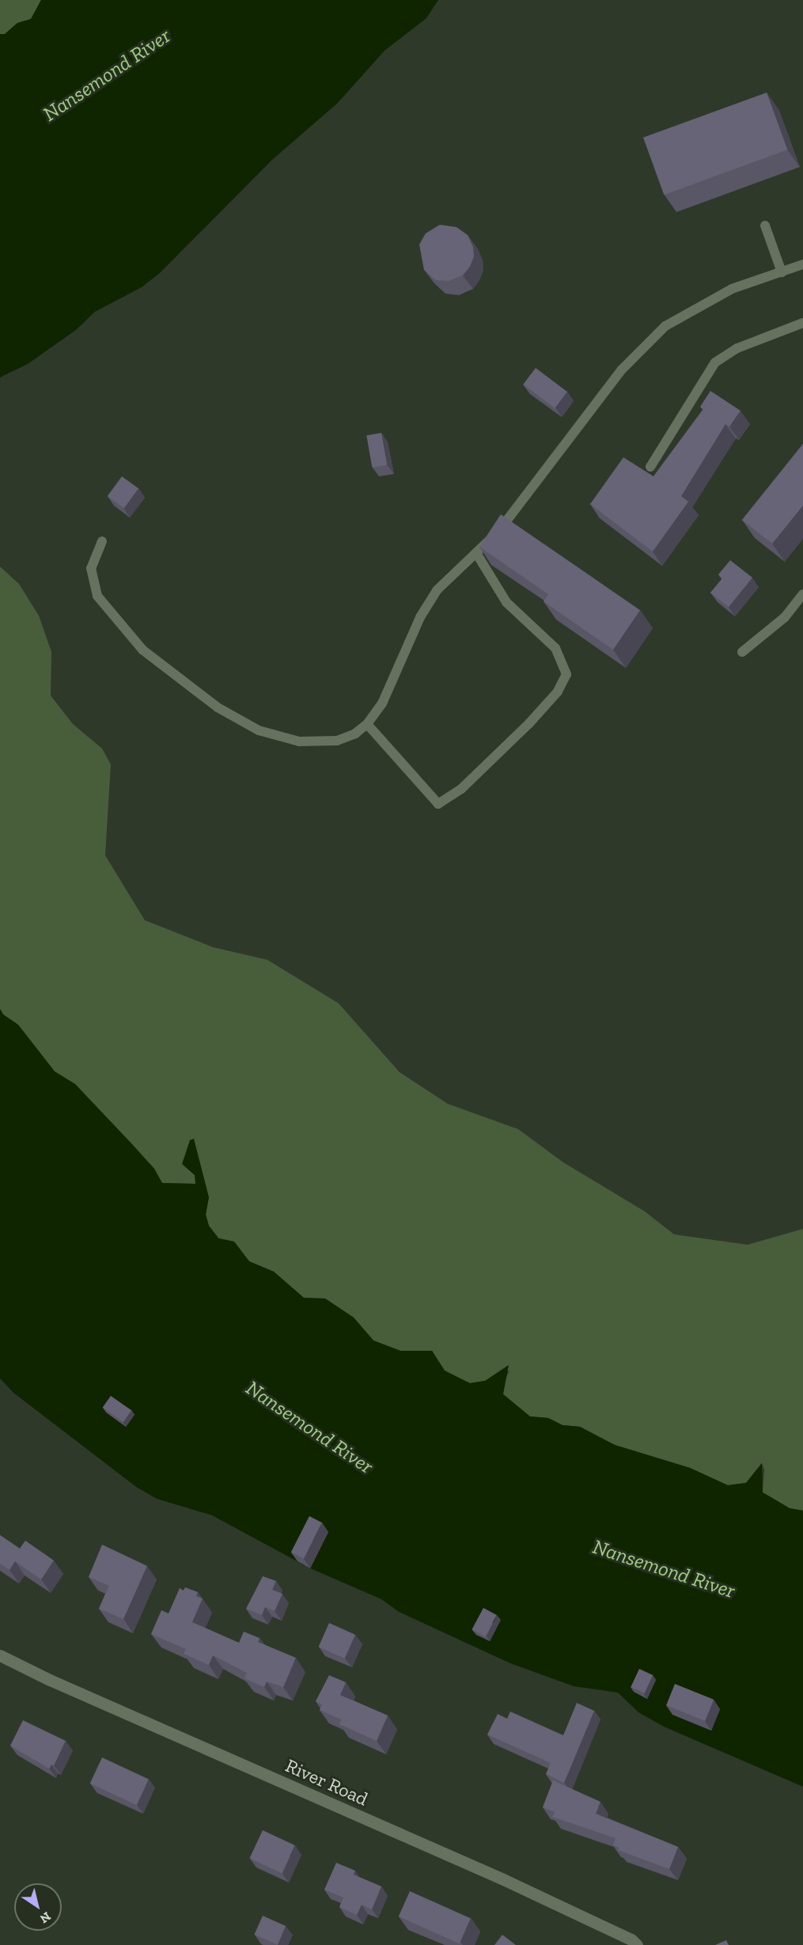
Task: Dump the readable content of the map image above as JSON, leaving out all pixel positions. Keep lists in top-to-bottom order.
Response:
{
  "streets": {
    "street": ["River Road"]
  },
  "water": ["Nansemond River"],
  "north": "bottom right"
}
